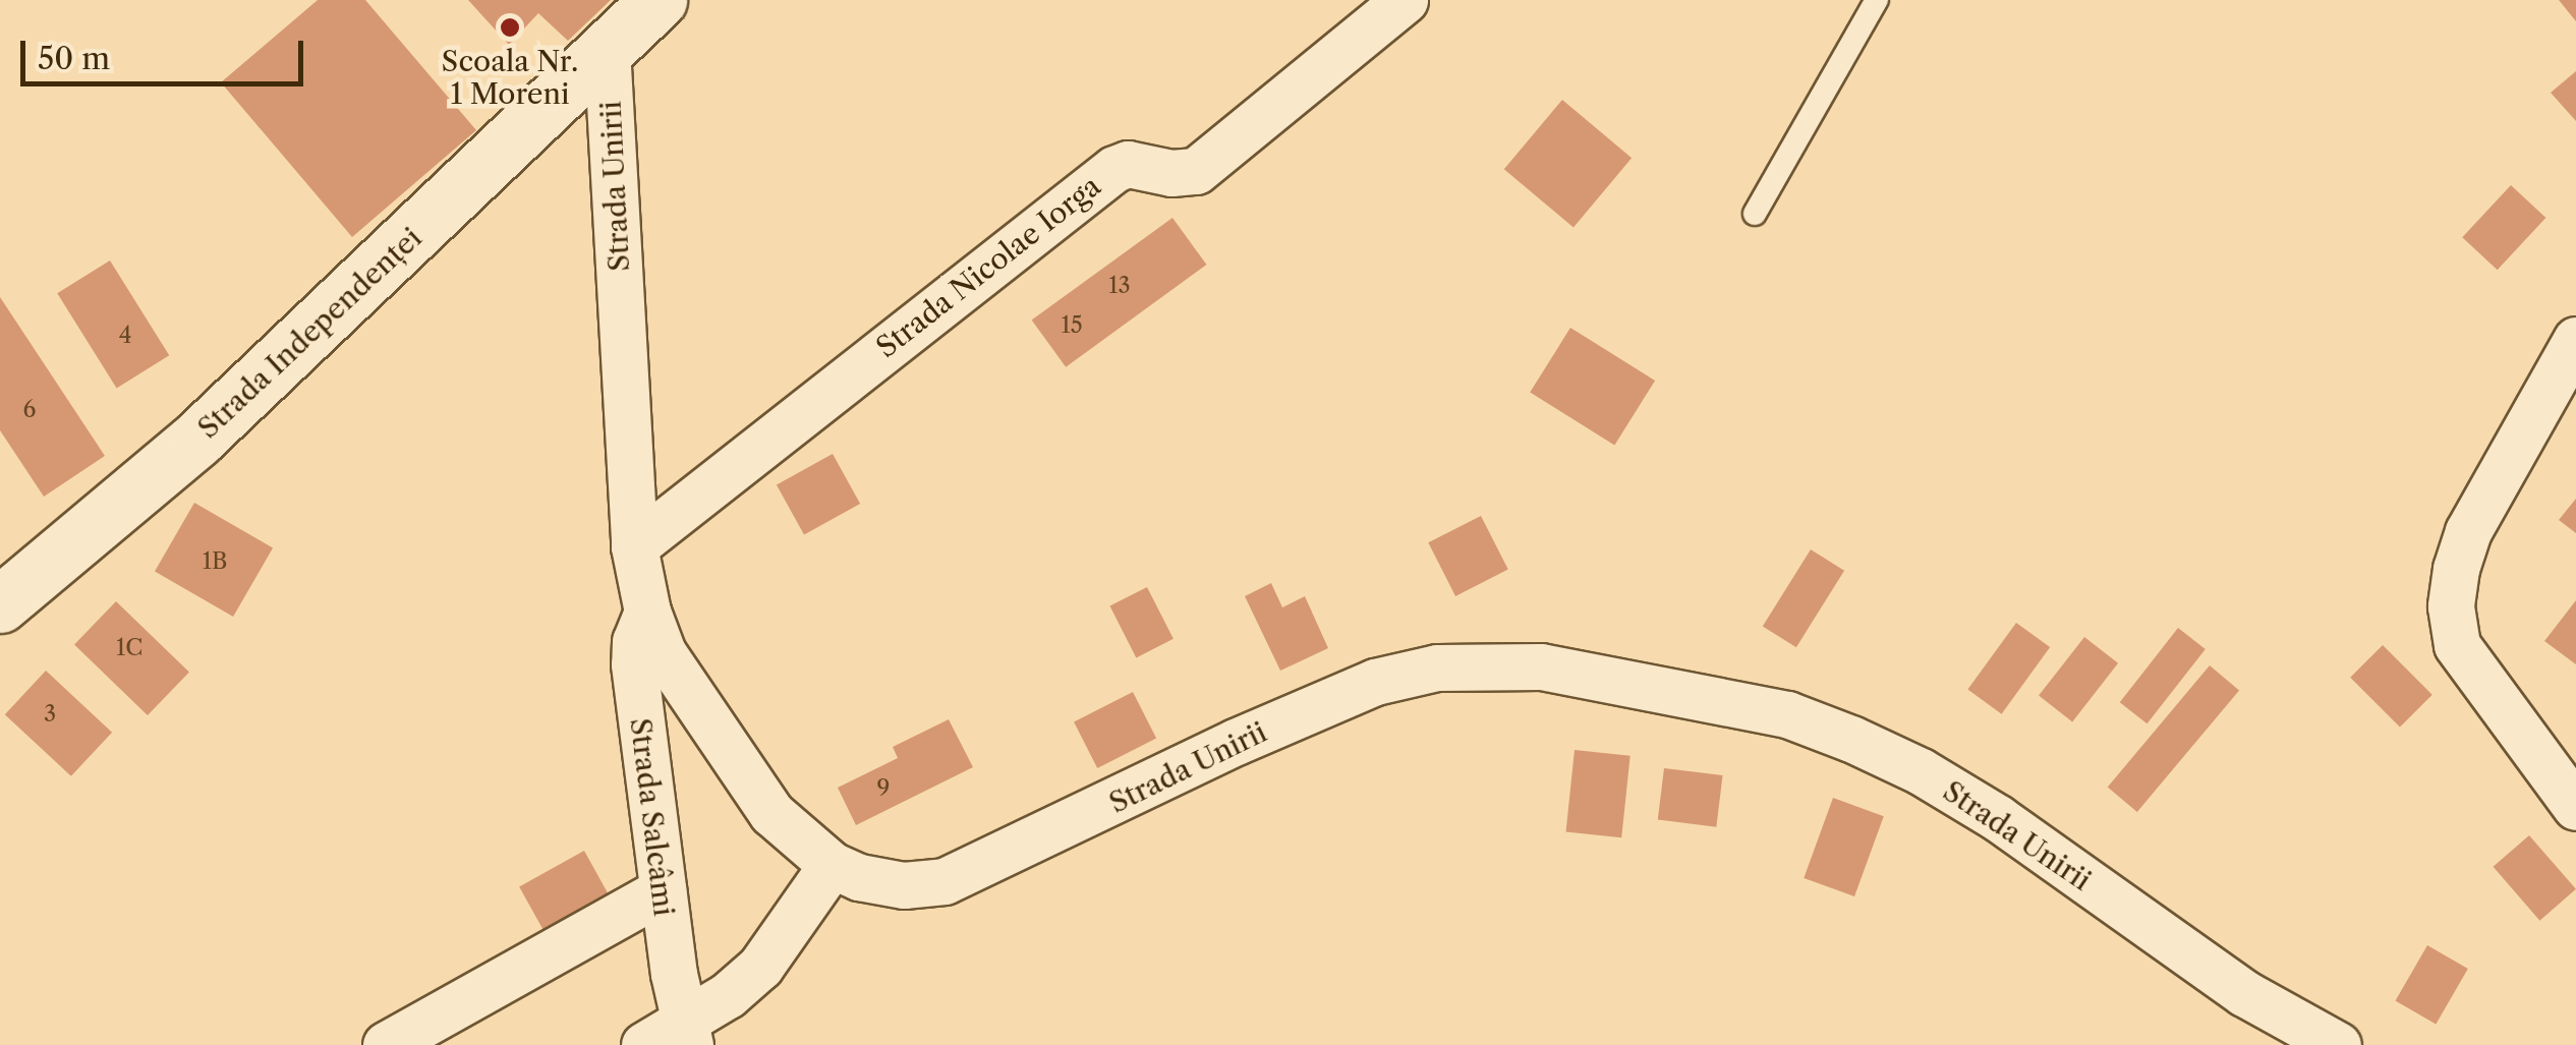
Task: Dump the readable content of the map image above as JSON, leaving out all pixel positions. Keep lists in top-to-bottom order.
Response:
{
  "streets": {
    "street": [
      "Strada Unirii",
      "Strada Nicolae Iorga",
      "Strada Independenței",
      "Strada Salcâmi"
    ]
  },
  "crossings": [
    ["Strada Unirii", "Strada Nicolae Iorga"],
    ["Strada Unirii", "Strada Independenței"],
    ["Strada Unirii", "Strada Salcâmi"]
  ],
  "places": ["Scoala Nr. 1 Moreni"],
  "house_numbers": [
    "13",
    "15",
    "4",
    "6",
    "1B",
    "1C",
    "3",
    "9"
  ],
  "scale_bar": "50 m"
}
